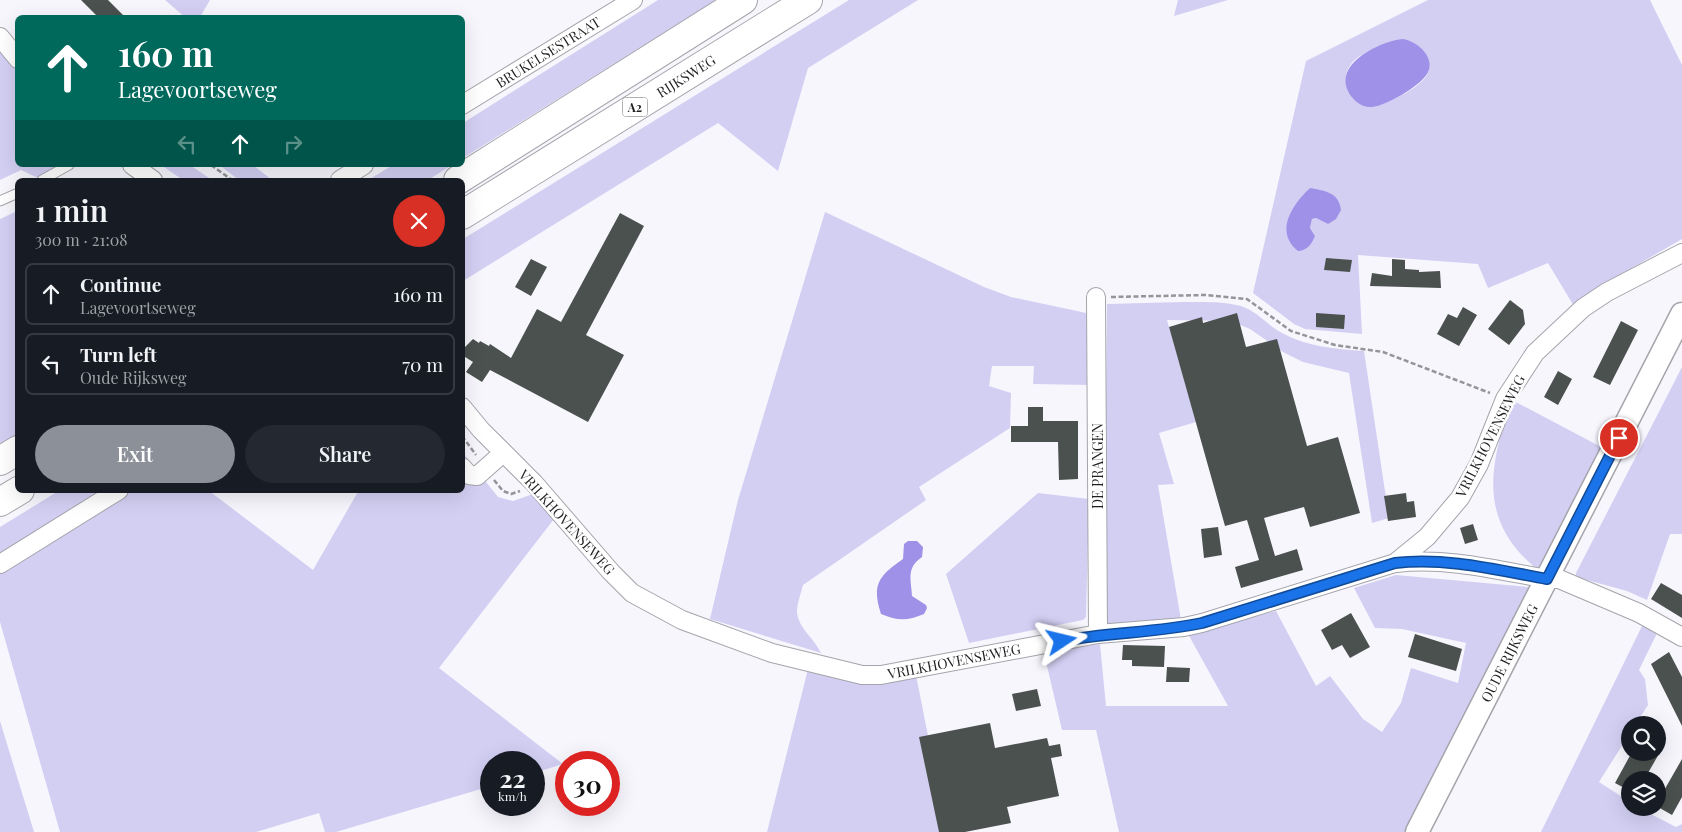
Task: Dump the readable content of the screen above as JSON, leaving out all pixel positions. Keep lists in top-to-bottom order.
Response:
{
  "streets": {
    "highway": ["RIJKSWEG", "A2"],
    "street": [
      "BRUKELSESTRAAT",
      "VRILKHOVENSEWEG",
      "DE PRANGEN",
      "OUDE RIJKSWEG"
    ]
  },
  "crossings": [
    ["VRILKHOVENSEWEG", "DE PRANGEN"]
  ],
  "page": {
    "turn": ["160 m", "Lagevoortseweg"],
    "heading": ["1 min", "300 m · 21:08"],
    "list": [
      {
        "name": "Continue",
        "note": "Lagevoortseweg",
        "value": "160 m"
      },
      {
        "name": "Turn left",
        "note": "Oude Rijksweg",
        "value": "70 m"
      }
    ],
    "buttons": ["Exit", "Share"],
    "speed": "22 km/h",
    "limit": "30"
  }
}
